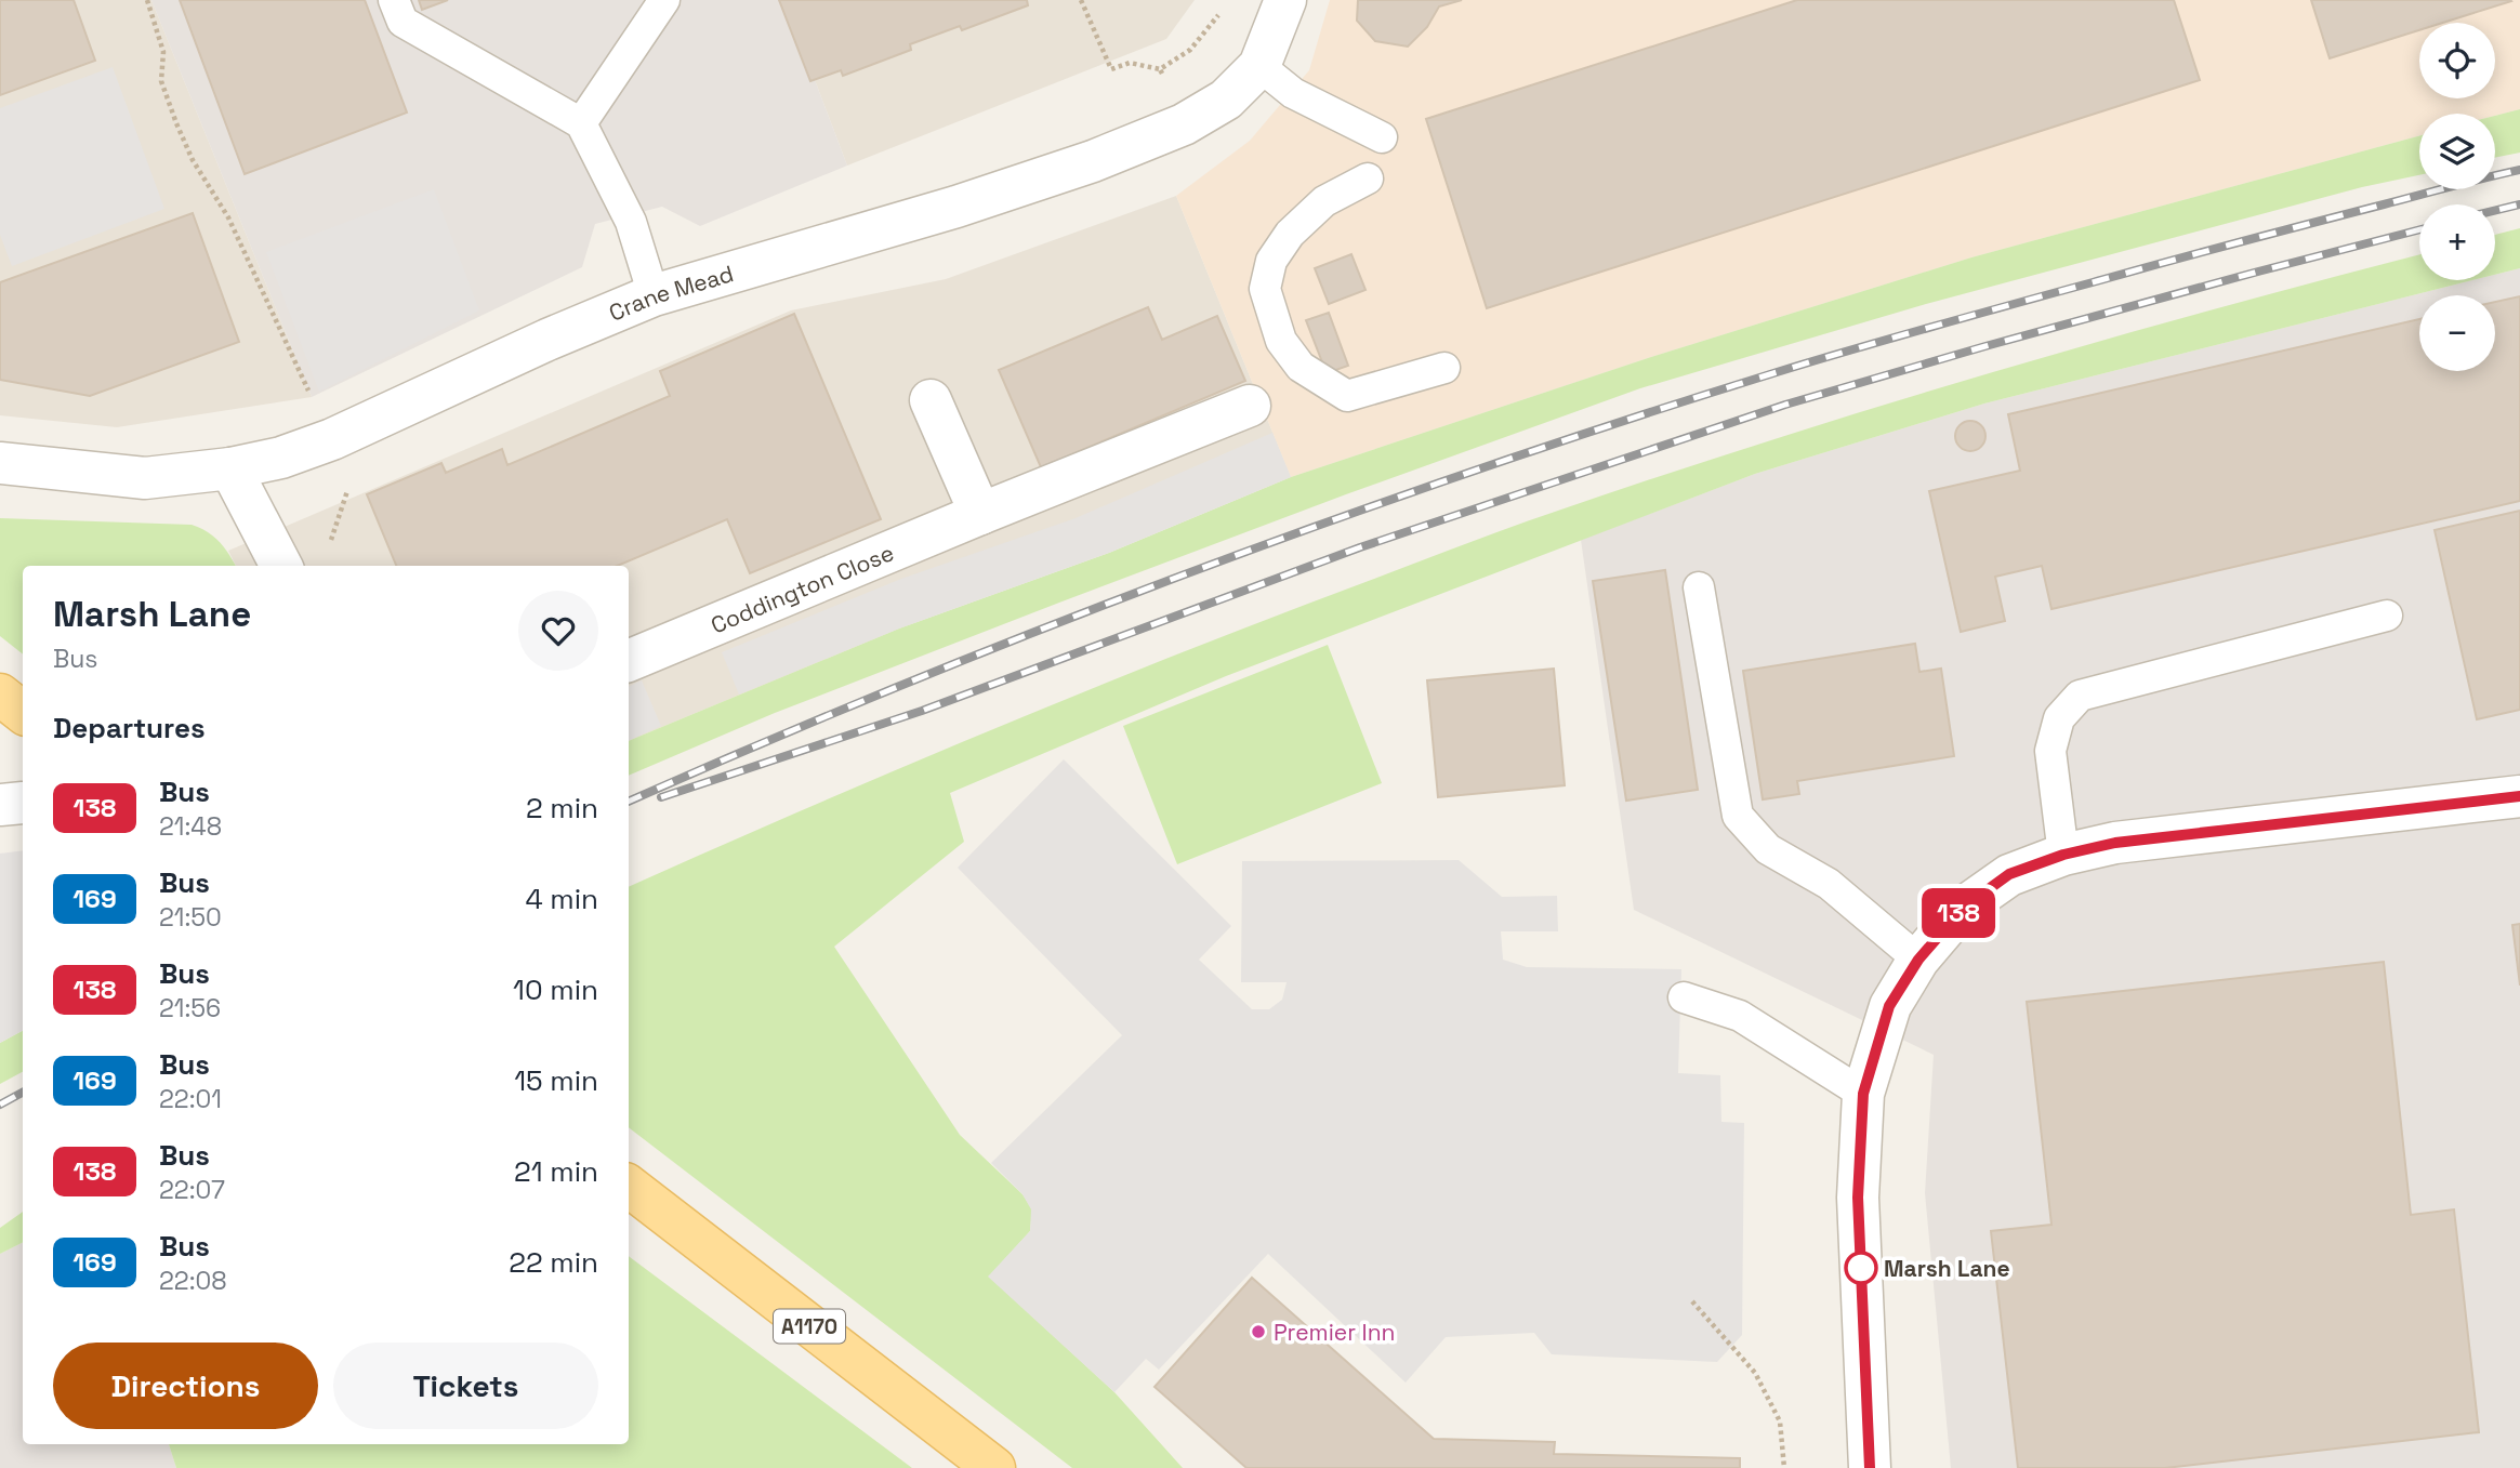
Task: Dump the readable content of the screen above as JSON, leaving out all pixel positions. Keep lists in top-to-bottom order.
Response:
{
  "streets": {
    "main road": ["A1170"],
    "street": ["Crane Mead", "Coddington Close"]
  },
  "places": ["Marsh Lane", "Premier Inn"],
  "lines": ["bus line 138"],
  "page": {
    "on_map": "138",
    "map_buttons": ["+", "−"],
    "heading": [
      ["Marsh Lane", "Bus"],
      "Departures"
    ],
    "list": [
      {
        "mark": "138",
        "name": "Bus",
        "note": "21:48",
        "value": "2 min"
      },
      {
        "mark": "169",
        "name": "Bus",
        "note": "21:50",
        "value": "4 min"
      },
      {
        "mark": "138",
        "name": "Bus",
        "note": "21:56",
        "value": "10 min"
      },
      {
        "mark": "169",
        "name": "Bus",
        "note": "22:01",
        "value": "15 min"
      },
      {
        "mark": "138",
        "name": "Bus",
        "note": "22:07",
        "value": "21 min"
      },
      {
        "mark": "169",
        "name": "Bus",
        "note": "22:08",
        "value": "22 min"
      }
    ],
    "buttons": ["Directions", "Tickets"]
  }
}
